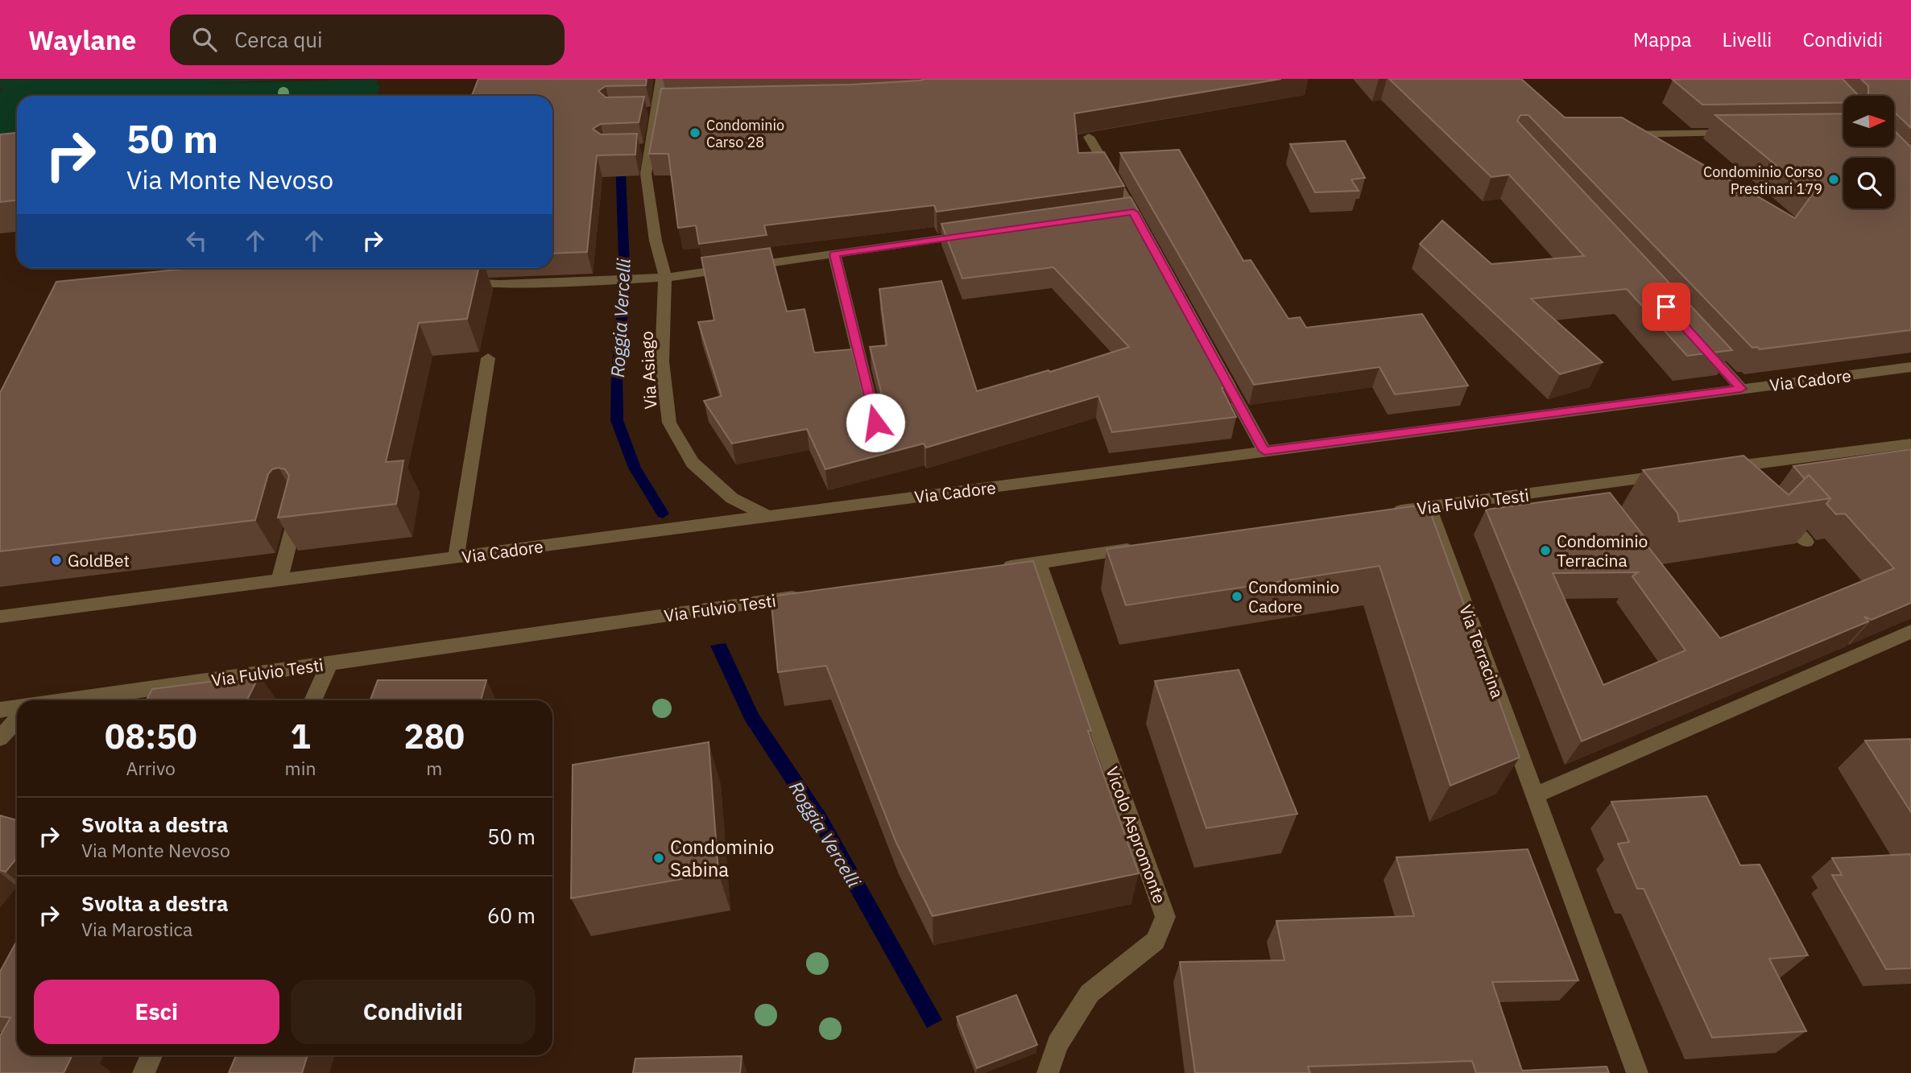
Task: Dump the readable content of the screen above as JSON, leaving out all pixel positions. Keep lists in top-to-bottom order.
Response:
{
  "streets": {
    "street": [
      "Via Asiago",
      "Via Cadore",
      "Via Fulvio Testi",
      "Via Terracina",
      "Vicolo Aspromonte"
    ]
  },
  "crossings": [
    ["Via Asiago", "Via Cadore"],
    ["Via Fulvio Testi", "Via Terracina"]
  ],
  "water": ["Roggia Vercelli"],
  "places": [
    "Condominio Carso 28",
    "Condominio Corso Prestinari 179",
    "Condominio Terracina",
    "GoldBet",
    "Condominio Cadore",
    "Condominio Sabina"
  ],
  "north": "right",
  "page": {
    "header": "Waylane",
    "search": "Cerca qui",
    "nav": ["Mappa", "Livelli", "Condividi"],
    "turn": ["50 m", "Via Monte Nevoso"],
    "eta": [
      "08:50",
      "Arrivo",
      "1",
      "min",
      "280",
      "m"
    ],
    "list": [
      {
        "name": "Svolta a destra",
        "note": "Via Monte Nevoso",
        "value": "50 m"
      },
      {
        "name": "Svolta a destra",
        "note": "Via Marostica",
        "value": "60 m"
      }
    ],
    "buttons": ["Esci", "Condividi"]
  }
}
